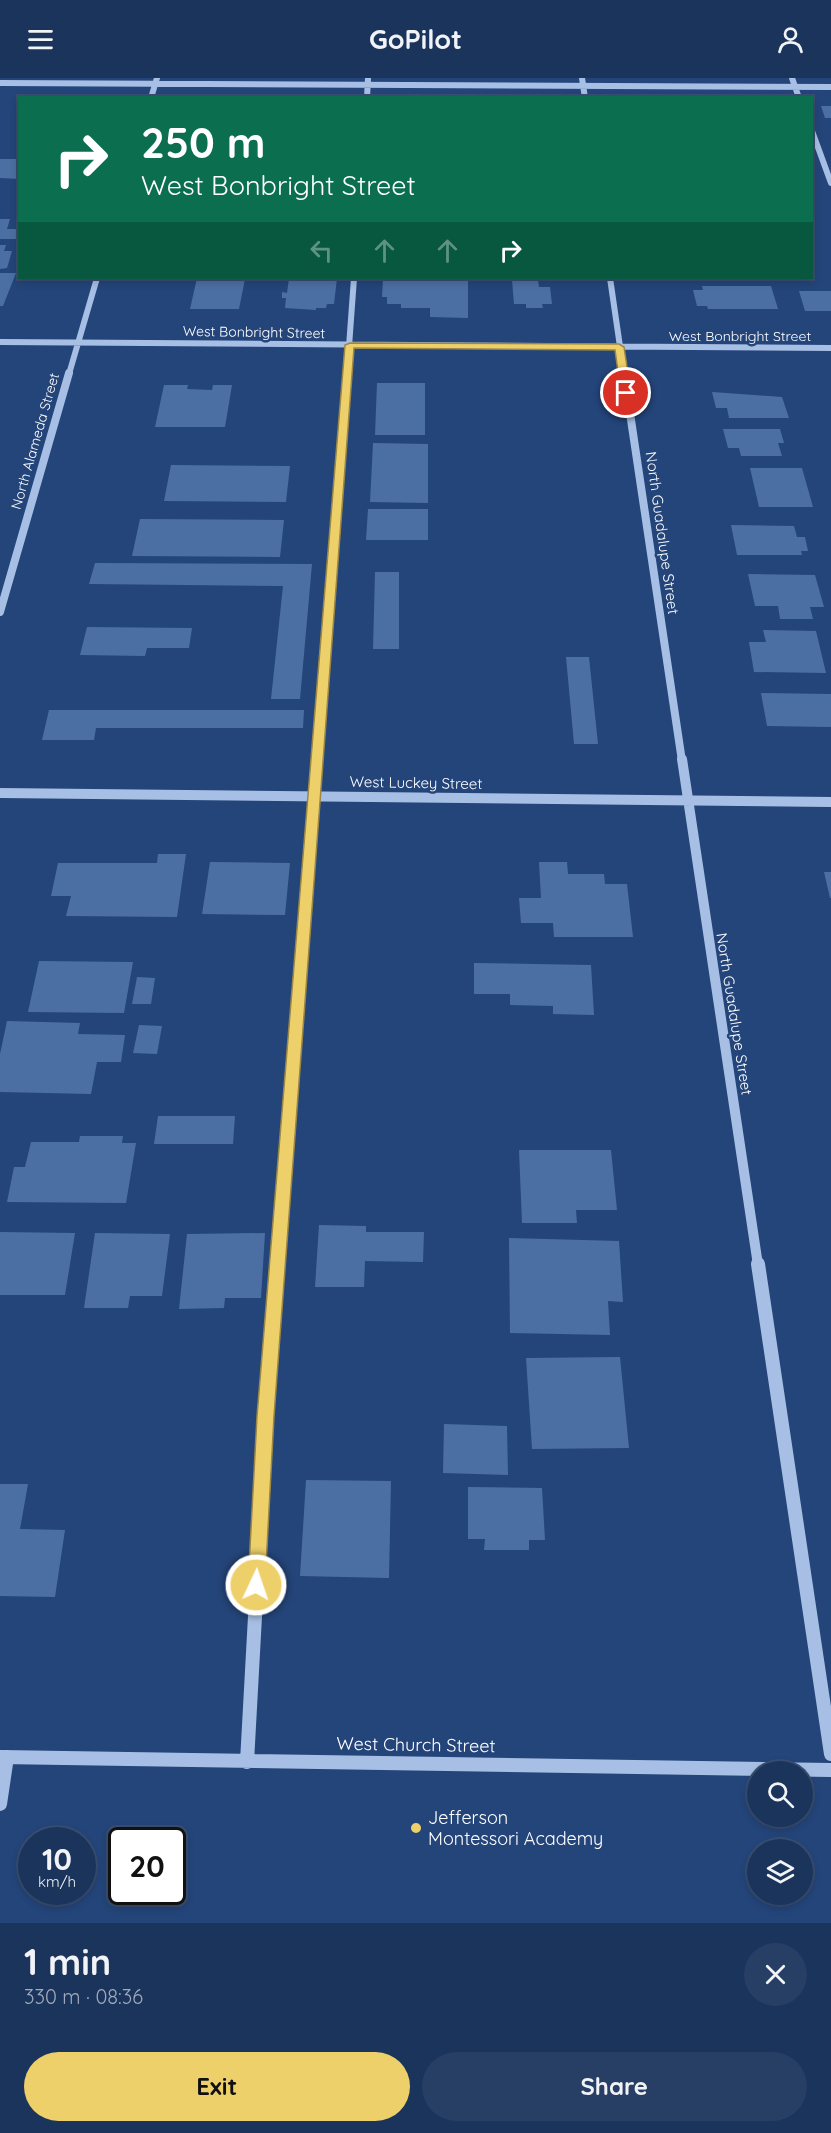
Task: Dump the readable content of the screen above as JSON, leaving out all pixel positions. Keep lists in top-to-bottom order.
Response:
{
  "streets": {
    "street": [
      "West Bonbright Street",
      "North Alameda Street",
      "North Guadalupe Street",
      "West Luckey Street",
      "West Church Street"
    ]
  },
  "crossings": [
    ["West Bonbright Street", "North Alameda Street"],
    ["West Bonbright Street", "North Guadalupe Street"],
    ["North Guadalupe Street", "West Luckey Street"]
  ],
  "places": ["Jefferson Montessori Academy"],
  "page": {
    "header": "GoPilot",
    "turn": ["250 m", "West Bonbright Street"],
    "speed": "10 km/h",
    "limit": "20",
    "heading": ["1 min", "330 m · 08:36"],
    "buttons": ["Exit", "Share"]
  }
}
